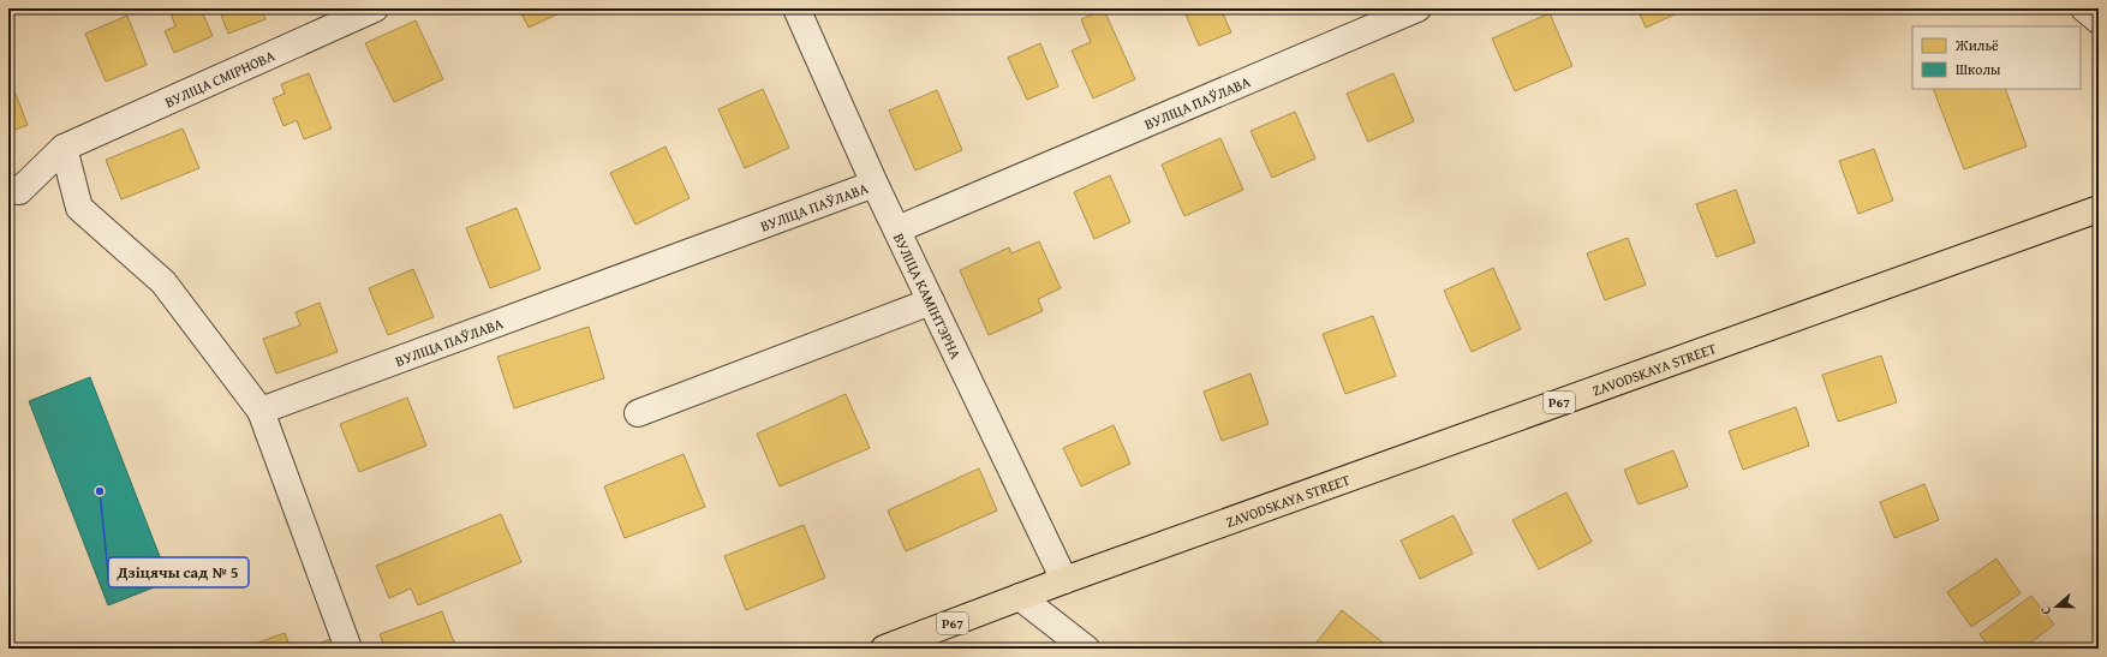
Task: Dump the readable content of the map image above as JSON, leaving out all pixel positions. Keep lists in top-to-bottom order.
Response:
{
  "streets": {
    "main road": ["ZAVODSKAYA STREET", "Р67"],
    "street": ["ВУЛІЦА СМІРНОВА", "ВУЛІЦА ПАЎЛАВА", "ВУЛІЦА КАМІНТЭРНА"]
  },
  "crossings": [
    ["ВУЛІЦА ПАЎЛАВА", "ВУЛІЦА КАМІНТЭРНА"],
    ["ВУЛІЦА КАМІНТЭРНА", "ZAVODSKAYA STREET"],
    ["ZAVODSKAYA STREET", "Р67"]
  ],
  "places": ["Дзіцячы сад № 5"],
  "legend": ["Жильё", "Школы"],
  "north": "left"
}
